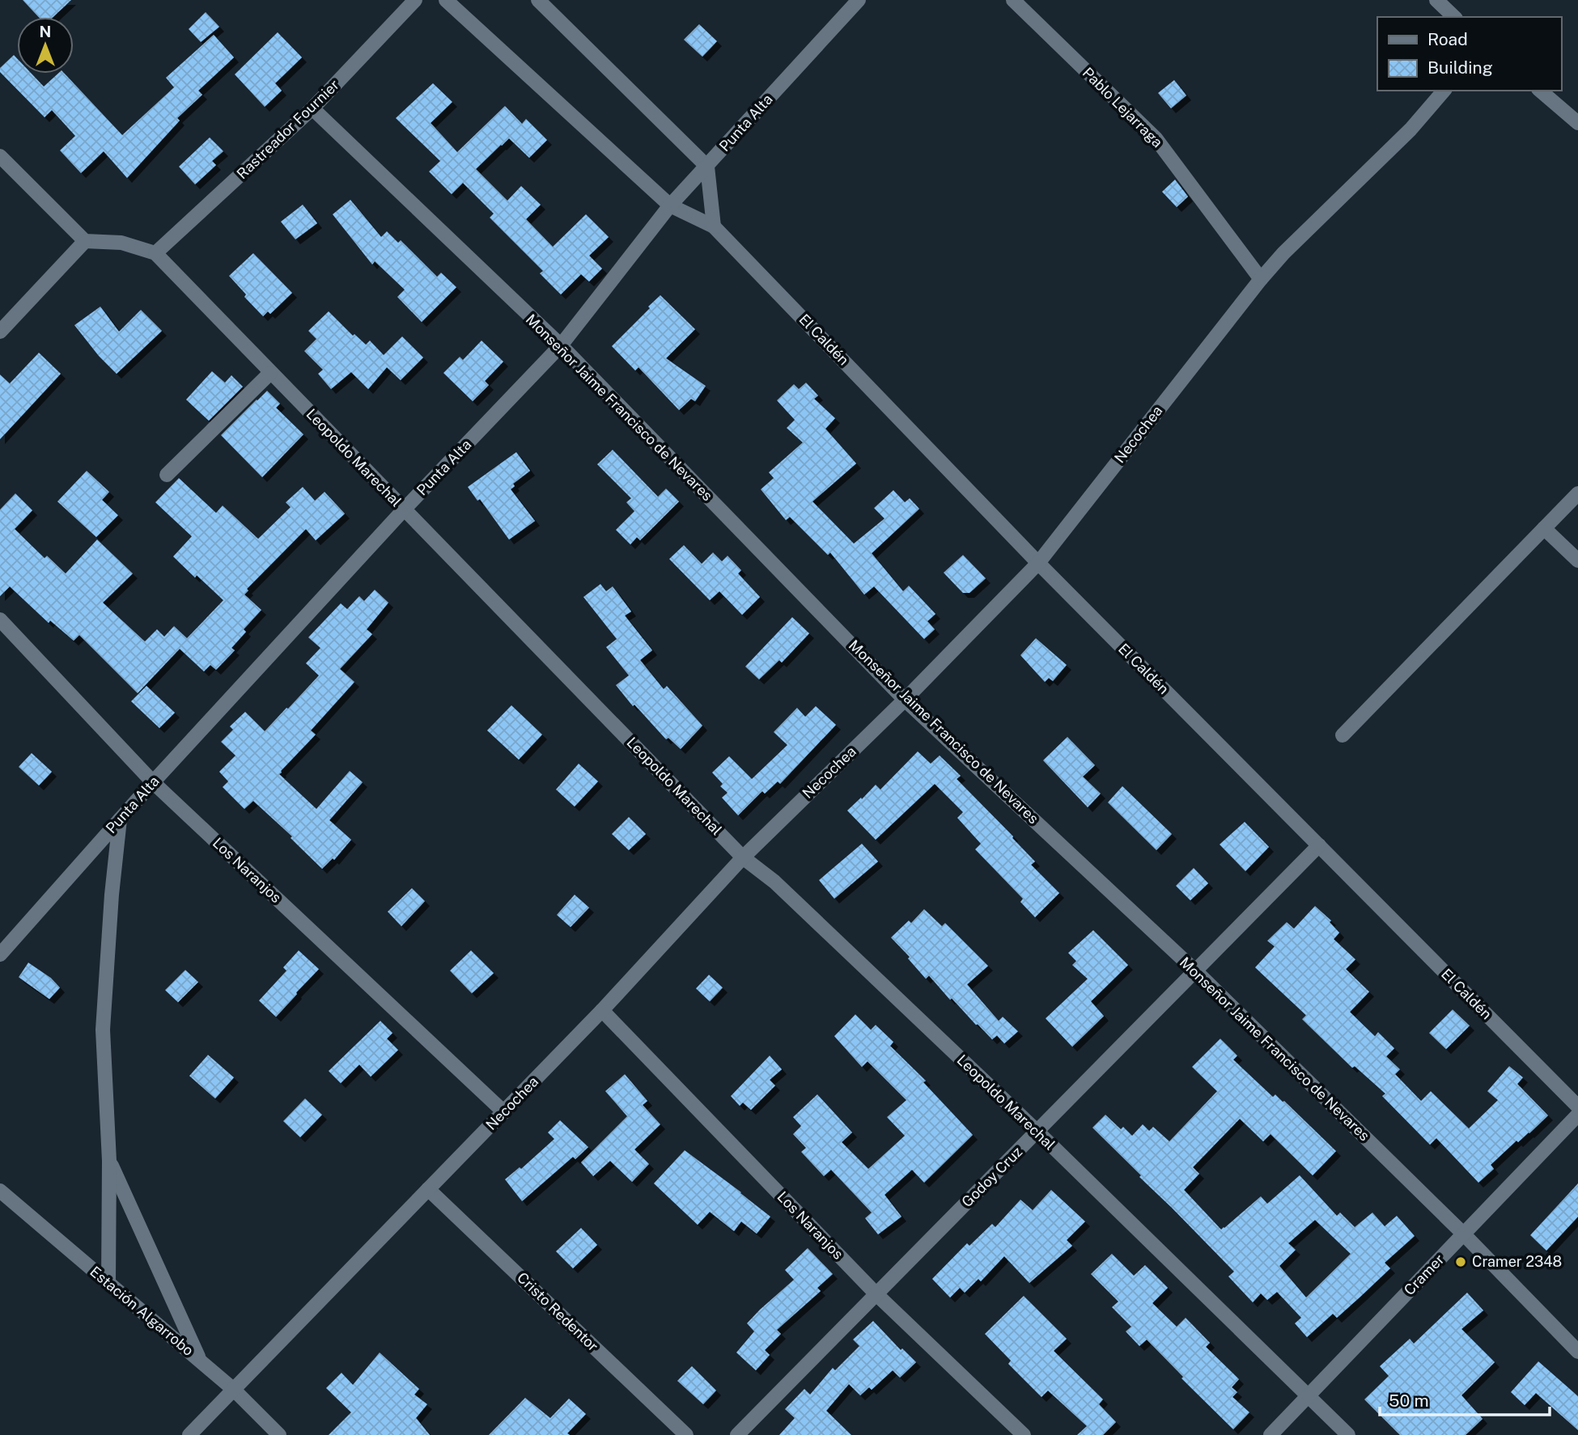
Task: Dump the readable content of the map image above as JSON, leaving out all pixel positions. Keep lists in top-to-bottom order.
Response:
{
  "streets": {
    "street": [
      "Pablo Lejarraga",
      "Punta Alta",
      "Rastreador Fournier",
      "El Caldén",
      "Monseñor Jaime Francisco de Nevares",
      "Necochea",
      "Leopoldo Marechal",
      "Los Naranjos",
      "Godoy Cruz",
      "Cramer",
      "Estación Algarrobo",
      "Cristo Redentor"
    ]
  },
  "crossings": [
    ["Pablo Lejarraga", "Necochea"],
    ["Punta Alta", "El Caldén"],
    ["Punta Alta", "Monseñor Jaime Francisco de Nevares"],
    ["Punta Alta", "Leopoldo Marechal"],
    ["Punta Alta", "Los Naranjos"],
    ["Rastreador Fournier", "Monseñor Jaime Francisco de Nevares"],
    ["Rastreador Fournier", "Leopoldo Marechal"],
    ["El Caldén", "Necochea"],
    ["El Caldén", "Godoy Cruz"],
    ["Monseñor Jaime Francisco de Nevares", "Necochea"],
    ["Monseñor Jaime Francisco de Nevares", "Godoy Cruz"],
    ["Monseñor Jaime Francisco de Nevares", "Cramer"],
    ["Necochea", "Leopoldo Marechal"],
    ["Necochea", "Los Naranjos"],
    ["Necochea", "Estación Algarrobo"],
    ["Necochea", "Cristo Redentor"],
    ["Leopoldo Marechal", "Godoy Cruz"],
    ["Leopoldo Marechal", "Cramer"],
    ["Los Naranjos", "Godoy Cruz"]
  ],
  "places": ["Cramer 2348"],
  "legend": ["Road", "Building"],
  "scale_bar": "50 m",
  "north": "top"
}
